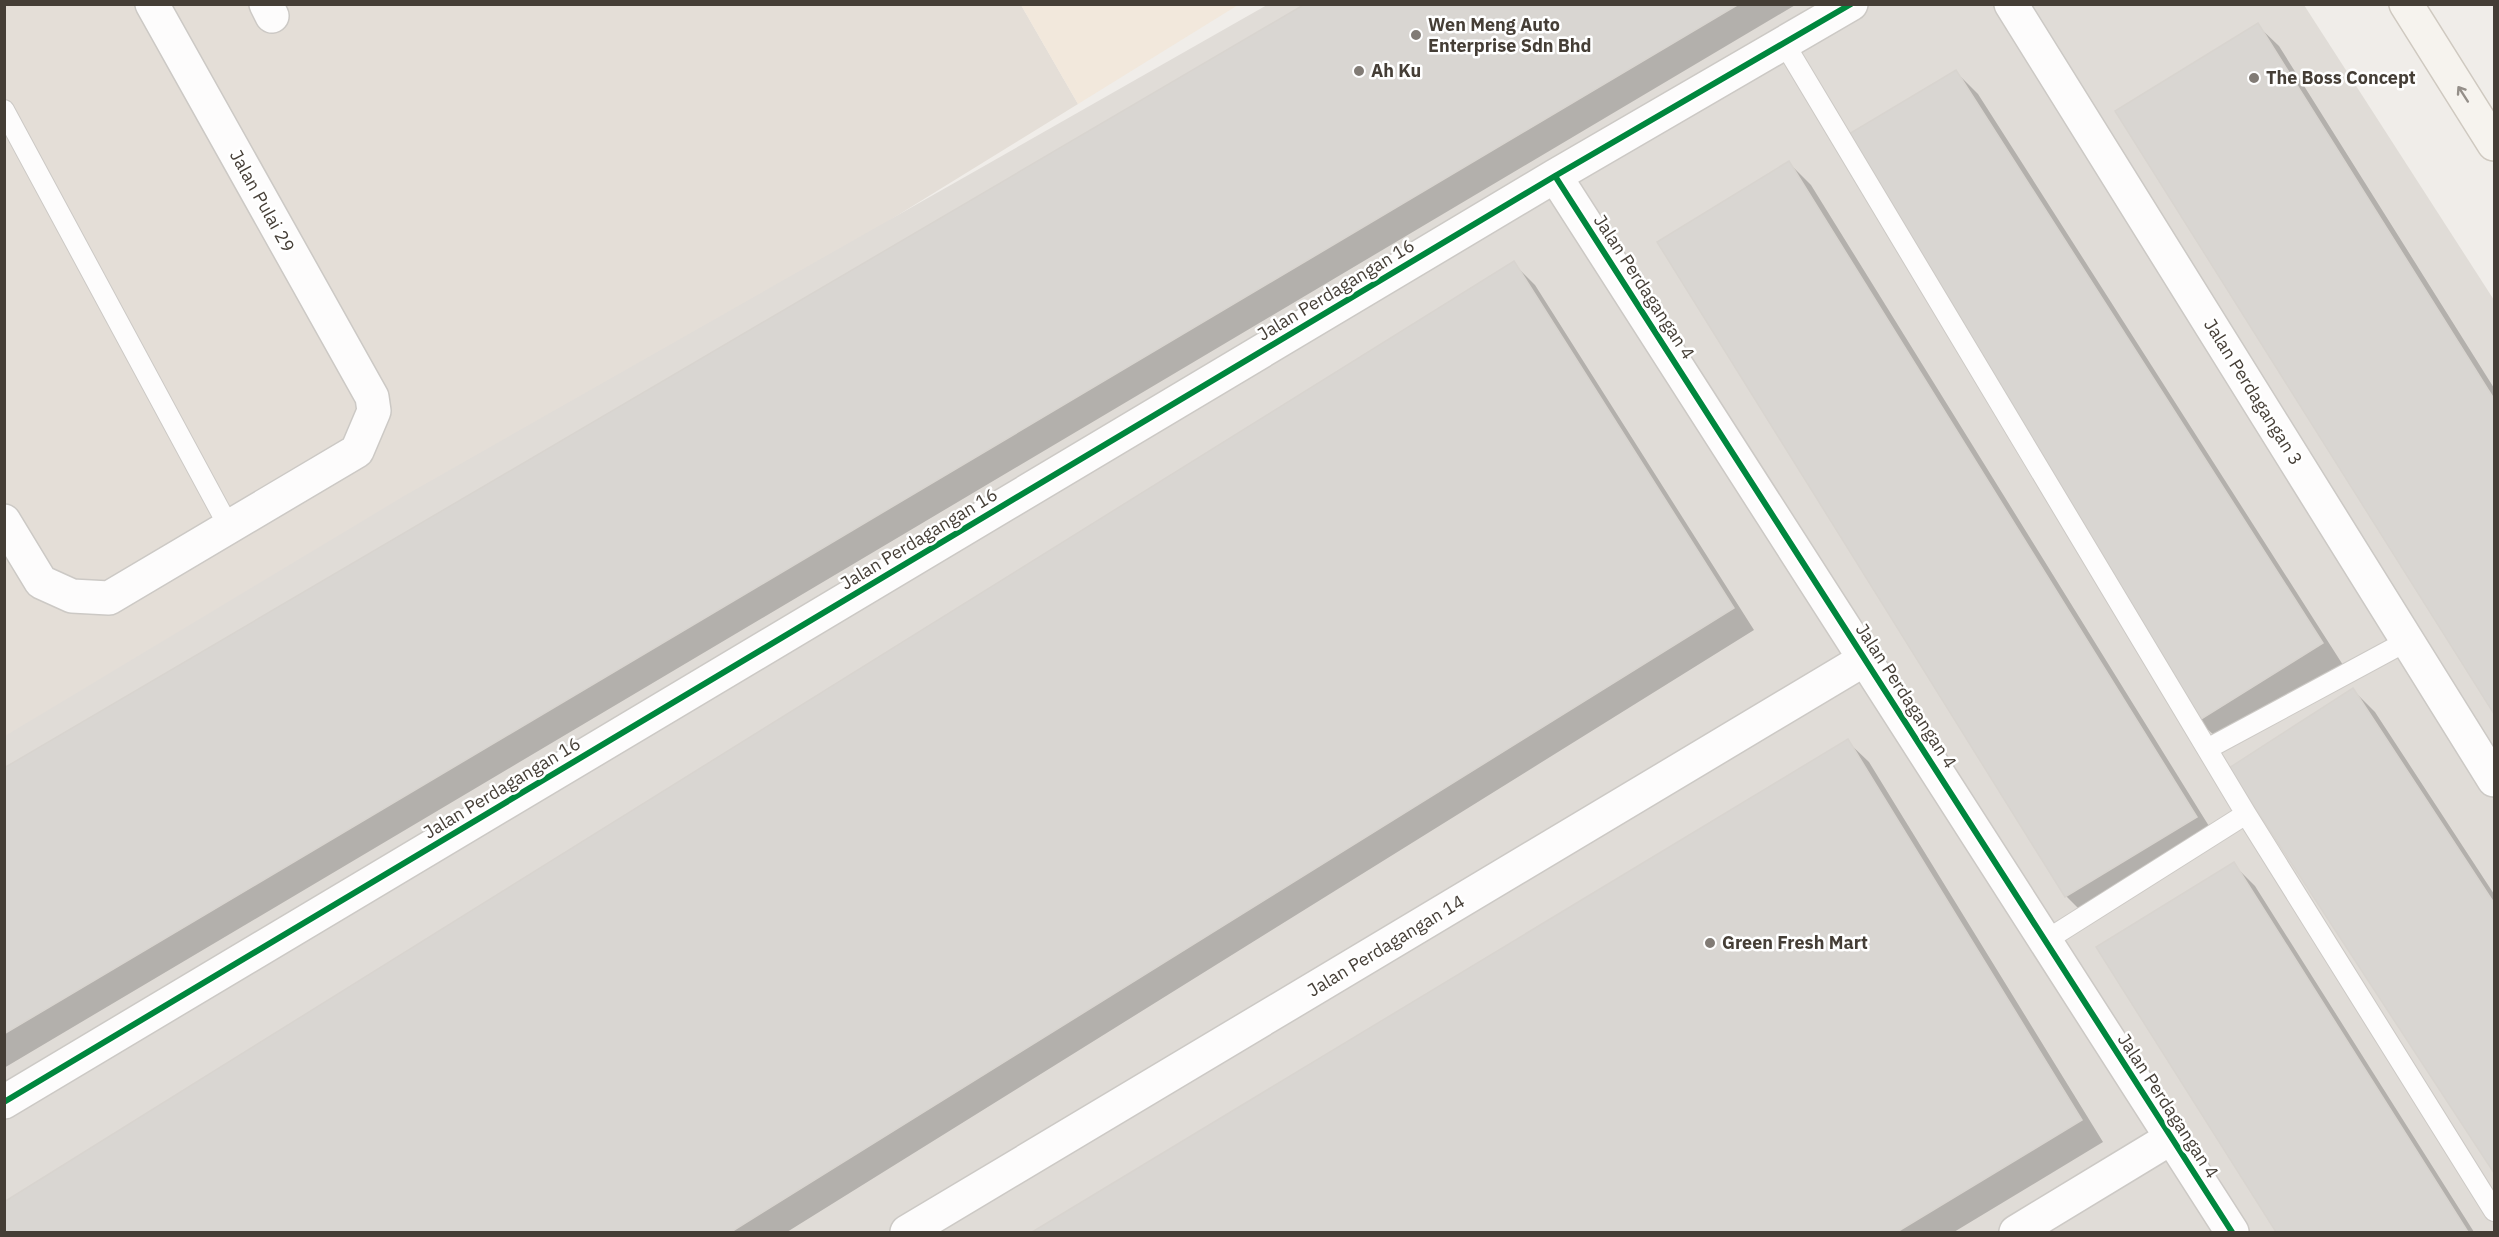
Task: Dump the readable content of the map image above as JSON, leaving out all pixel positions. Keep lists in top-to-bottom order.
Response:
{
  "streets": {
    "street": [
      "Jalan Pulai 29",
      "Jalan Perdagangan 4",
      "Jalan Perdagangan 16",
      "Jalan Perdagangan 3",
      "Jalan Perdagangan 14"
    ]
  },
  "crossings": [
    ["Jalan Perdagangan 4", "Jalan Perdagangan 16"],
    ["Jalan Perdagangan 4", "Jalan Perdagangan 14"]
  ],
  "places": [
    "Wen Meng Auto Enterprise Sdn Bhd",
    "Ah Ku",
    "The Boss Concept",
    "Green Fresh Mart"
  ]
}
